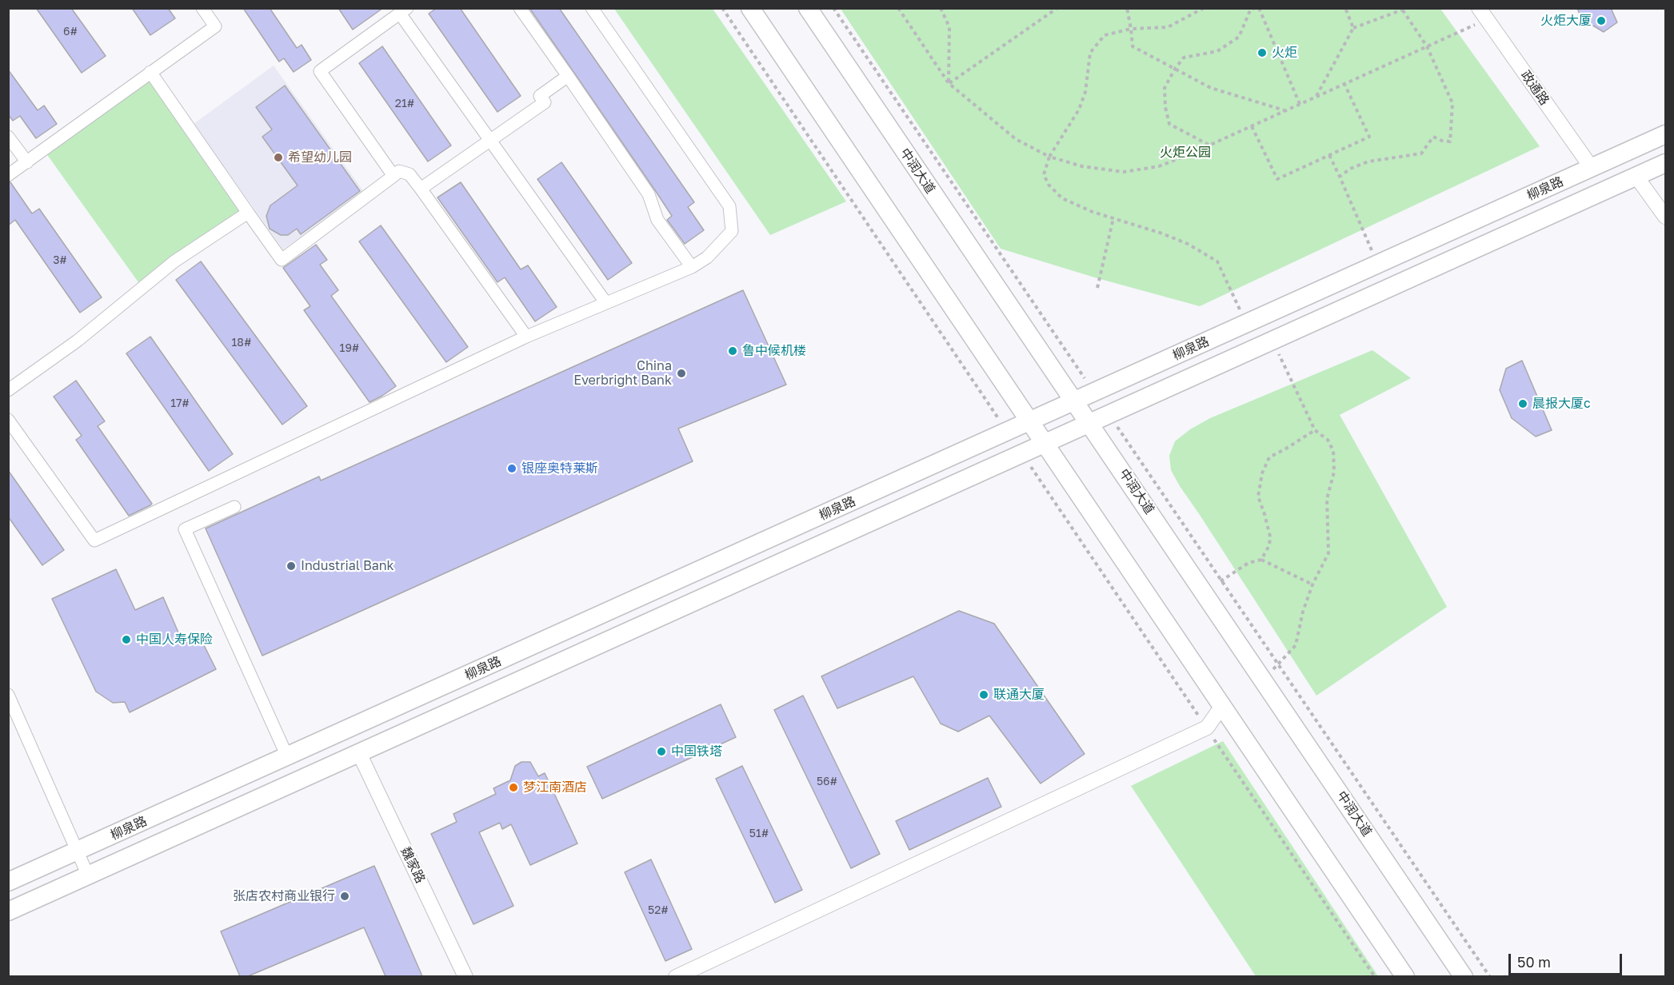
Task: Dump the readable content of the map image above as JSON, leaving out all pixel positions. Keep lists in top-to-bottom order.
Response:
{
  "streets": {
    "main road": ["中润大道", "柳泉路"],
    "street": ["政通路", "魏家路"]
  },
  "crossings": [
    ["政通路", "柳泉路"],
    ["中润大道", "柳泉路"],
    ["柳泉路", "魏家路"]
  ],
  "parks": ["火炬公园"],
  "places": [
    "火炬大厦",
    "火炬",
    "希望幼儿园",
    "鲁中候机楼",
    "China Everbright Bank",
    "晨报大厦c",
    "银座奥特莱斯",
    "Industrial Bank",
    "中国人寿保险",
    "联通大厦",
    "中国铁塔",
    "梦江南酒店",
    "张店农村商业银行"
  ],
  "house_numbers": [
    "6#",
    "21#",
    "3#",
    "18#",
    "19#",
    "17#",
    "56#",
    "51#",
    "52#"
  ],
  "scale_bar": "50 m"
}
